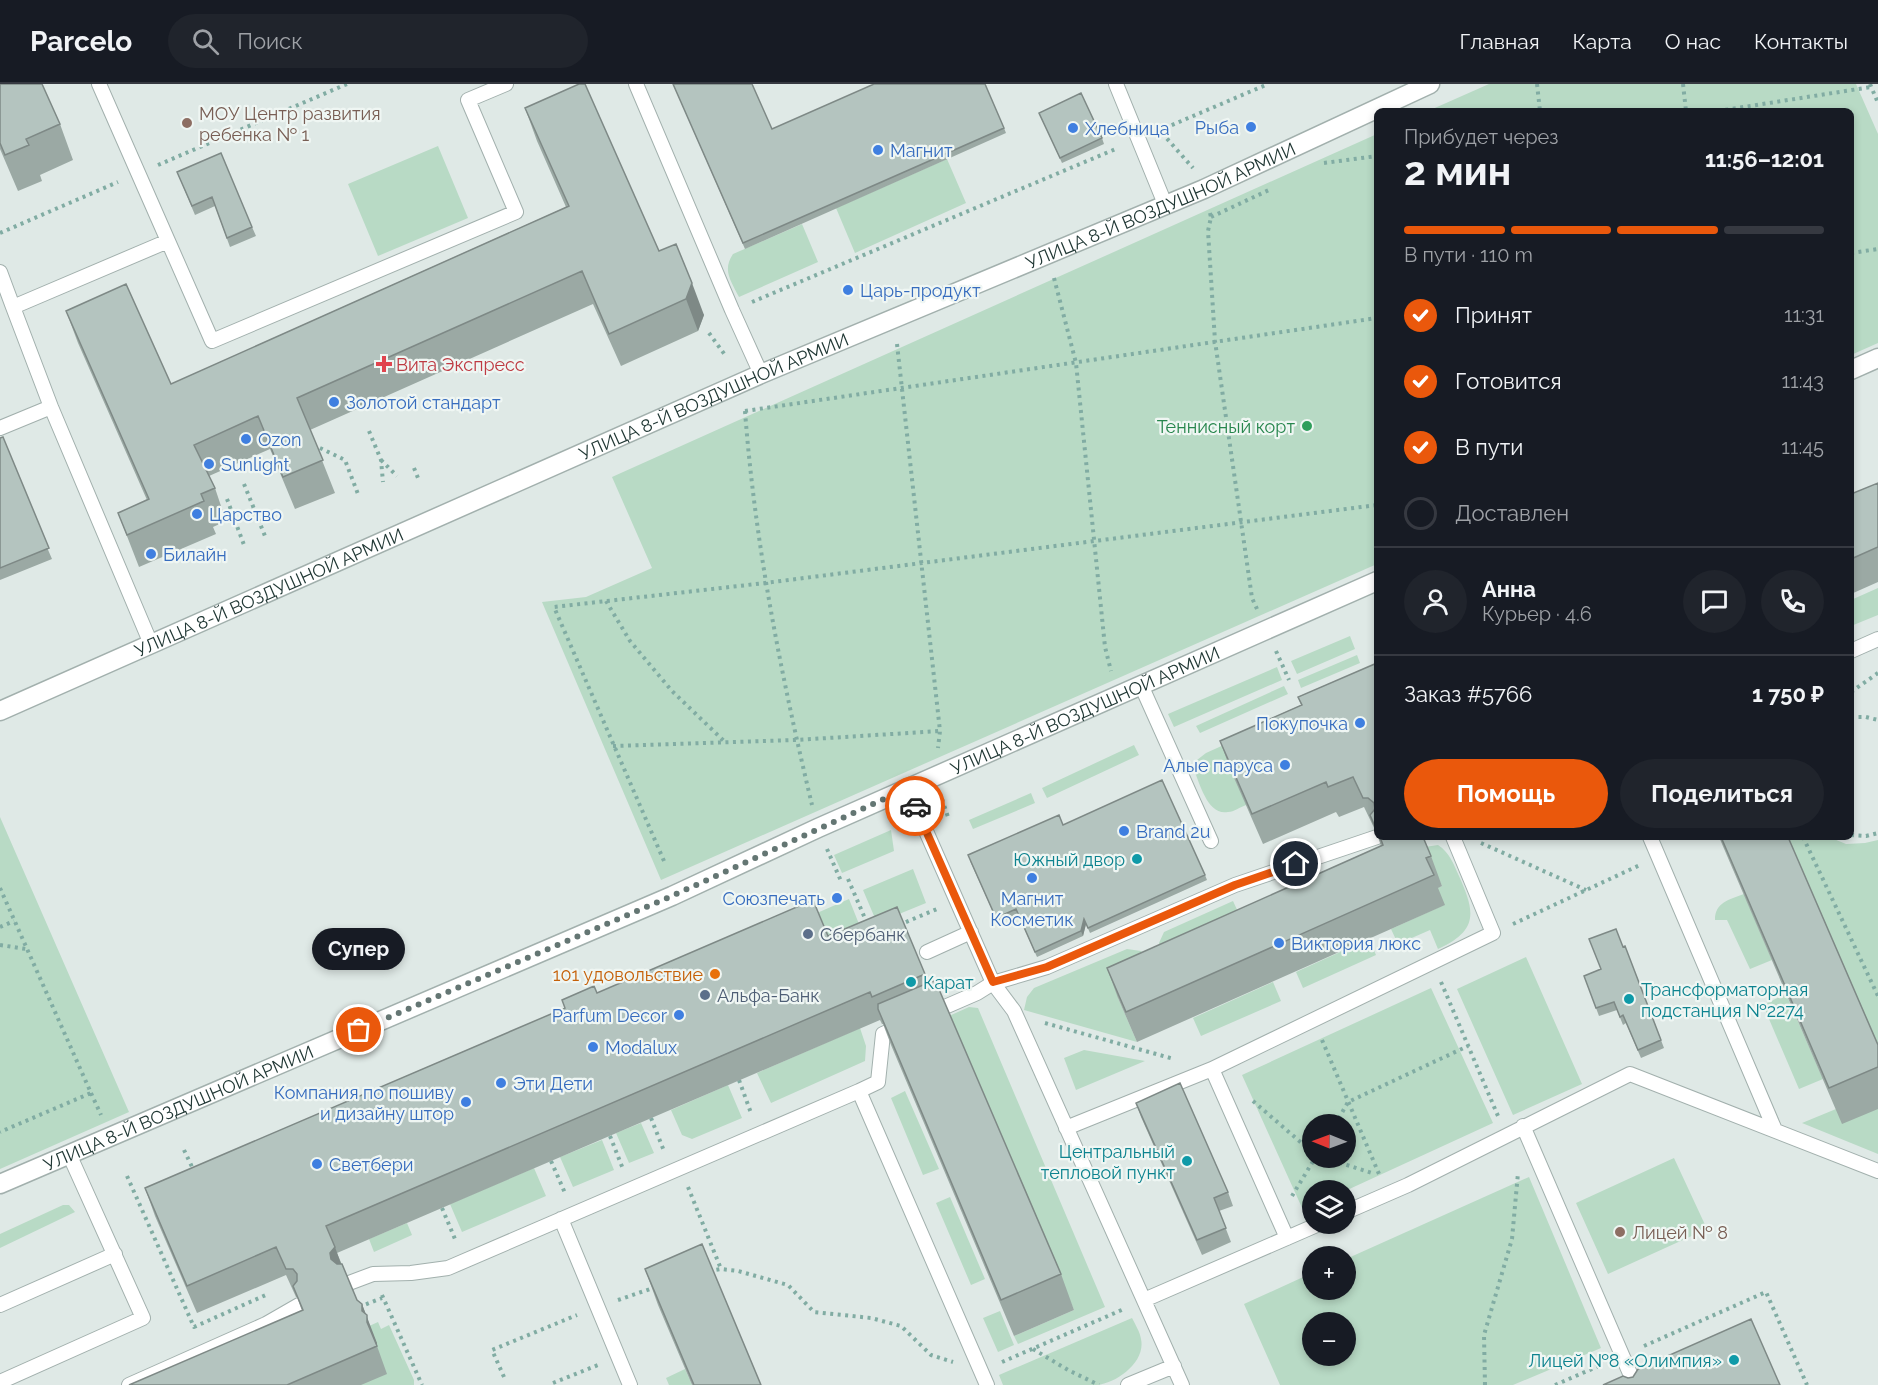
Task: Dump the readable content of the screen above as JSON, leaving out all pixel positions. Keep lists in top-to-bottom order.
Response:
{
  "streets": {
    "street": ["УЛИЦА 8-Й ВОЗДУШНОЙ АРМИИ"]
  },
  "places": {
    "other": [
      "МОУ Центр развития ребенка № 1",
      "Рыба",
      "Хлебница",
      "Магнит",
      "Царь-продукт",
      "Золотой стандарт",
      "Теннисный корт",
      "Ozon",
      "Sunlight",
      "Царство",
      "Билайн",
      "Покупочка",
      "Алые паруса",
      "Brand 2u",
      "Южный двор",
      "Магнит Косметик",
      "Союзпечать",
      "Сбербанк",
      "Виктория люкс",
      "101 удовольствие",
      "Карат",
      "Альфа-Банк",
      "Трансформаторная подстанция №2274",
      "Parfum Decor",
      "Супер",
      "Modalux",
      "Эти Дети",
      "Компания по пошиву и дизайну штор",
      "Центральный тепловой пункт",
      "Светбери",
      "Лицей № 8",
      "Лицей №8 «Олимпия»"
    ],
    "health": ["Вита Экспресс"]
  },
  "north": "left",
  "page": {
    "header": "Parcelo",
    "search": "Поиск",
    "nav": [
      "Главная",
      "Карта",
      "О нас",
      "Контакты"
    ],
    "heading": ["2 мин", "Прибудет через", "11:56–12:01"],
    "panel": [
      "Анна",
      "Курьер · 4.6",
      "Заказ #5766",
      "1 750 ₽"
    ],
    "bar": "В пути · 110 m",
    "list": [
      ["Принят", "11:31"],
      ["Готовится", "11:43"],
      ["В пути", "11:45"],
      "Доставлен"
    ],
    "buttons": ["Помощь", "Поделиться"],
    "bubble": "Супер",
    "map_buttons": ["+", "−"]
  }
}
